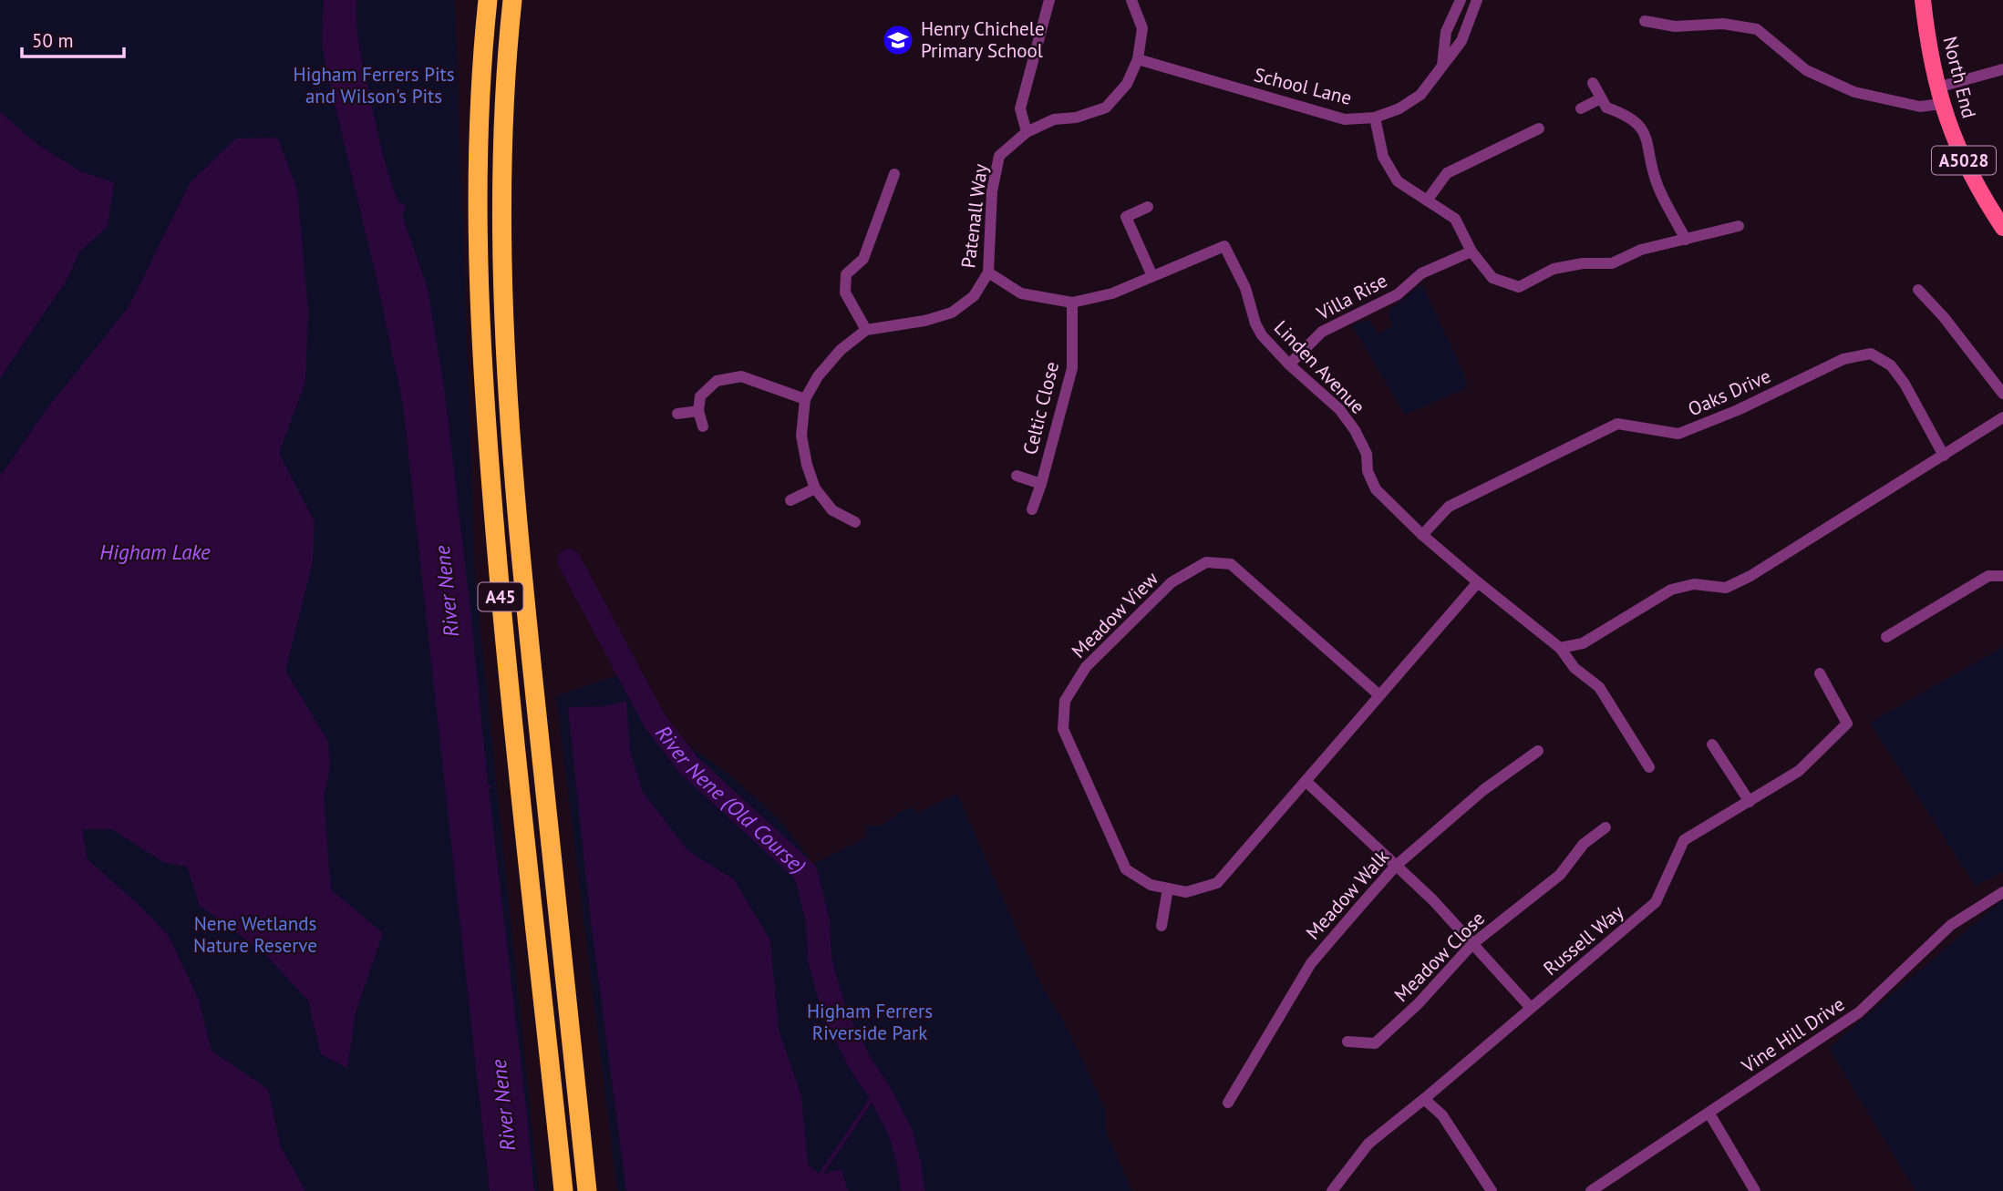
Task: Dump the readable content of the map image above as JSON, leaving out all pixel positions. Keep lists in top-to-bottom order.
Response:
{
  "streets": {
    "highway": ["A45"],
    "main road": ["North End", "A5028"],
    "street": [
      "School Lane",
      "Patenall Way",
      "Villa Rise",
      "Linden Avenue",
      "Oaks Drive",
      "Celtic Close",
      "Meadow View",
      "Meadow Walk",
      "Russell Way",
      "Meadow Close",
      "Vine Hill Drive"
    ]
  },
  "crossings": [
    ["Patenall Way", "Linden Avenue"],
    ["Villa Rise", "Linden Avenue"],
    ["Linden Avenue", "Oaks Drive"],
    ["Linden Avenue", "Celtic Close"],
    ["Linden Avenue", "Meadow View"]
  ],
  "water": ["Higham Lake", "River Nene", "River Nene (Old Course)"],
  "parks": ["Higham Ferrers Pits and Wilson's Pits", "Nene Wetlands Nature Reserve", "Higham Ferrers Riverside Park"],
  "places": {
    "school or university": ["Henry Chichele Primary School"]
  },
  "scale_bar": "50 m"
}
